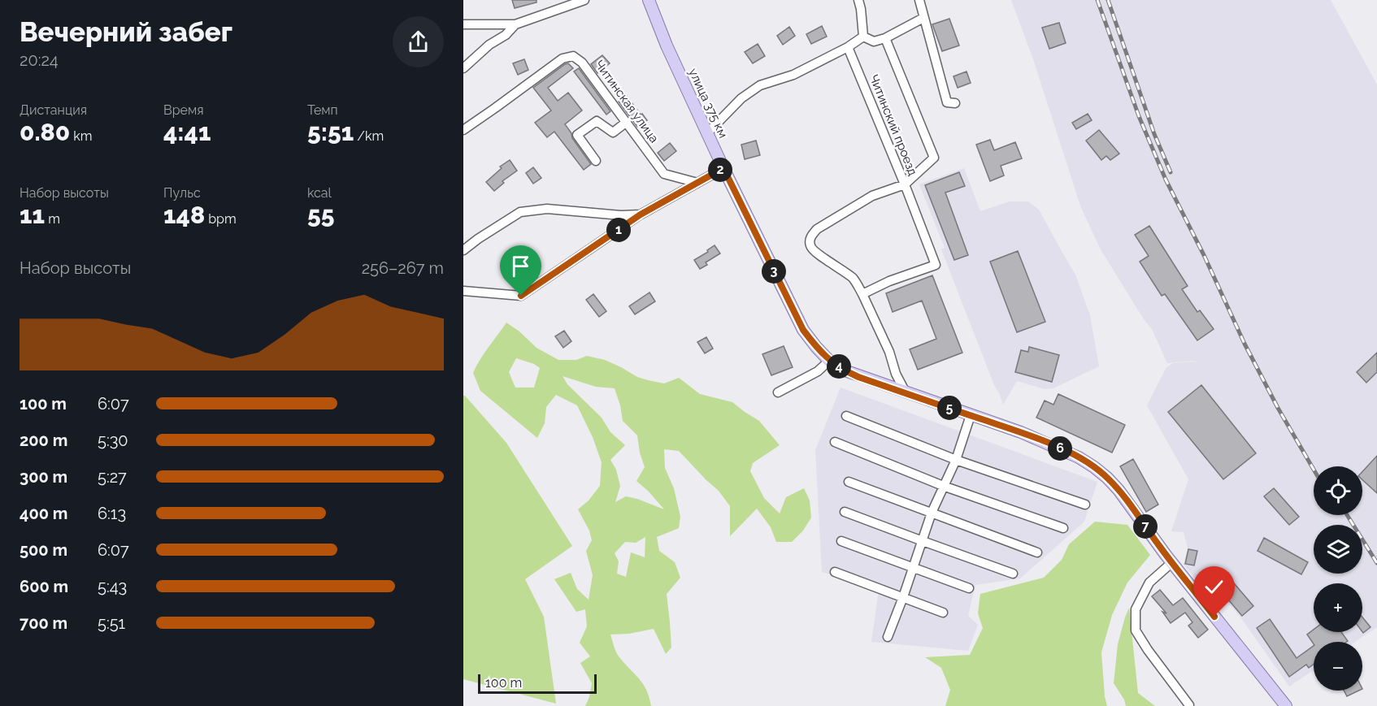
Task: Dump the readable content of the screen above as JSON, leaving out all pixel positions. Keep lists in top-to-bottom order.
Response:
{
  "streets": {
    "main road": ["улица 375 км"],
    "street": ["Читинская улица", "Читинский проезд"]
  },
  "scale_bar": "100 m",
  "page": {
    "heading": ["Вечерний забег", "20:24"],
    "stats": [
      ["Дистанция", "0.80 km"],
      ["Время", "4:41"],
      ["Темп", "5:51 /km"],
      ["Набор высоты", "11 m"],
      ["Пульс", "148 bpm"],
      ["kcal", "55"]
    ],
    "pins": [
      "2",
      "1",
      "3",
      "4",
      "5",
      "6",
      "7"
    ],
    "chart": ["Набор высоты", "256–267 m"],
    "list": [
      {
        "name": "100 m",
        "note": "6:07"
      },
      {
        "name": "200 m",
        "note": "5:30"
      },
      {
        "name": "300 m",
        "note": "5:27"
      },
      {
        "name": "400 m",
        "note": "6:13"
      },
      {
        "name": "500 m",
        "note": "6:07"
      },
      {
        "name": "600 m",
        "note": "5:43"
      },
      {
        "name": "700 m",
        "note": "5:51"
      }
    ],
    "map_buttons": ["+", "−"],
    "scale": "100 m"
  }
}
